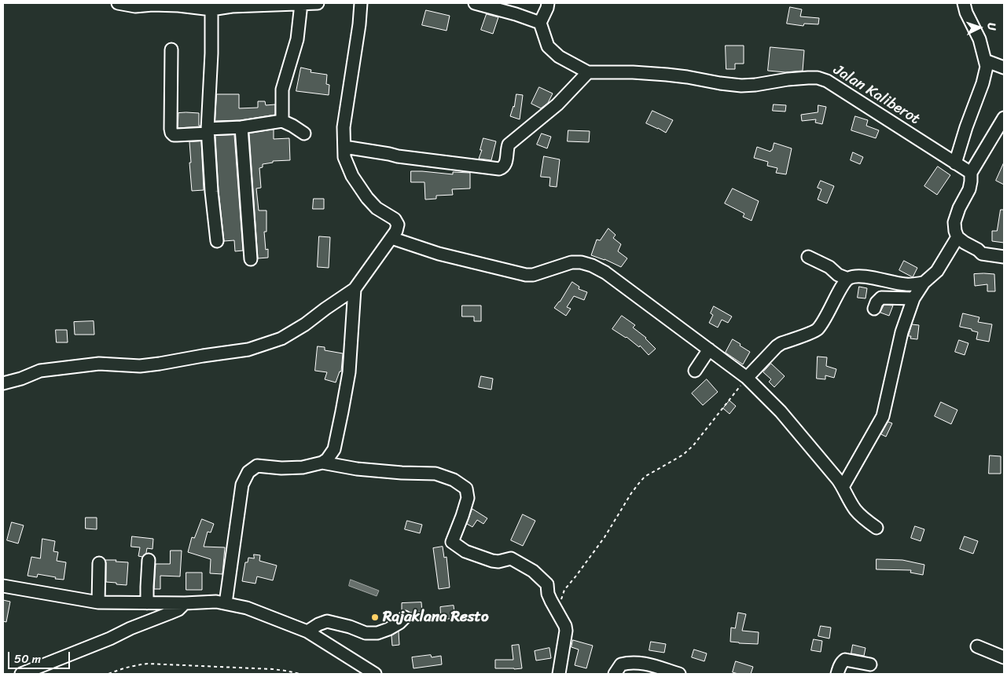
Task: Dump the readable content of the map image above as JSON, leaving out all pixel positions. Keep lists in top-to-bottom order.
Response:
{
  "streets": {
    "street": ["Jalan Kaliberot"]
  },
  "places": ["Rajaklana Resto"],
  "scale_bar": "50 m",
  "north": "right"
}
